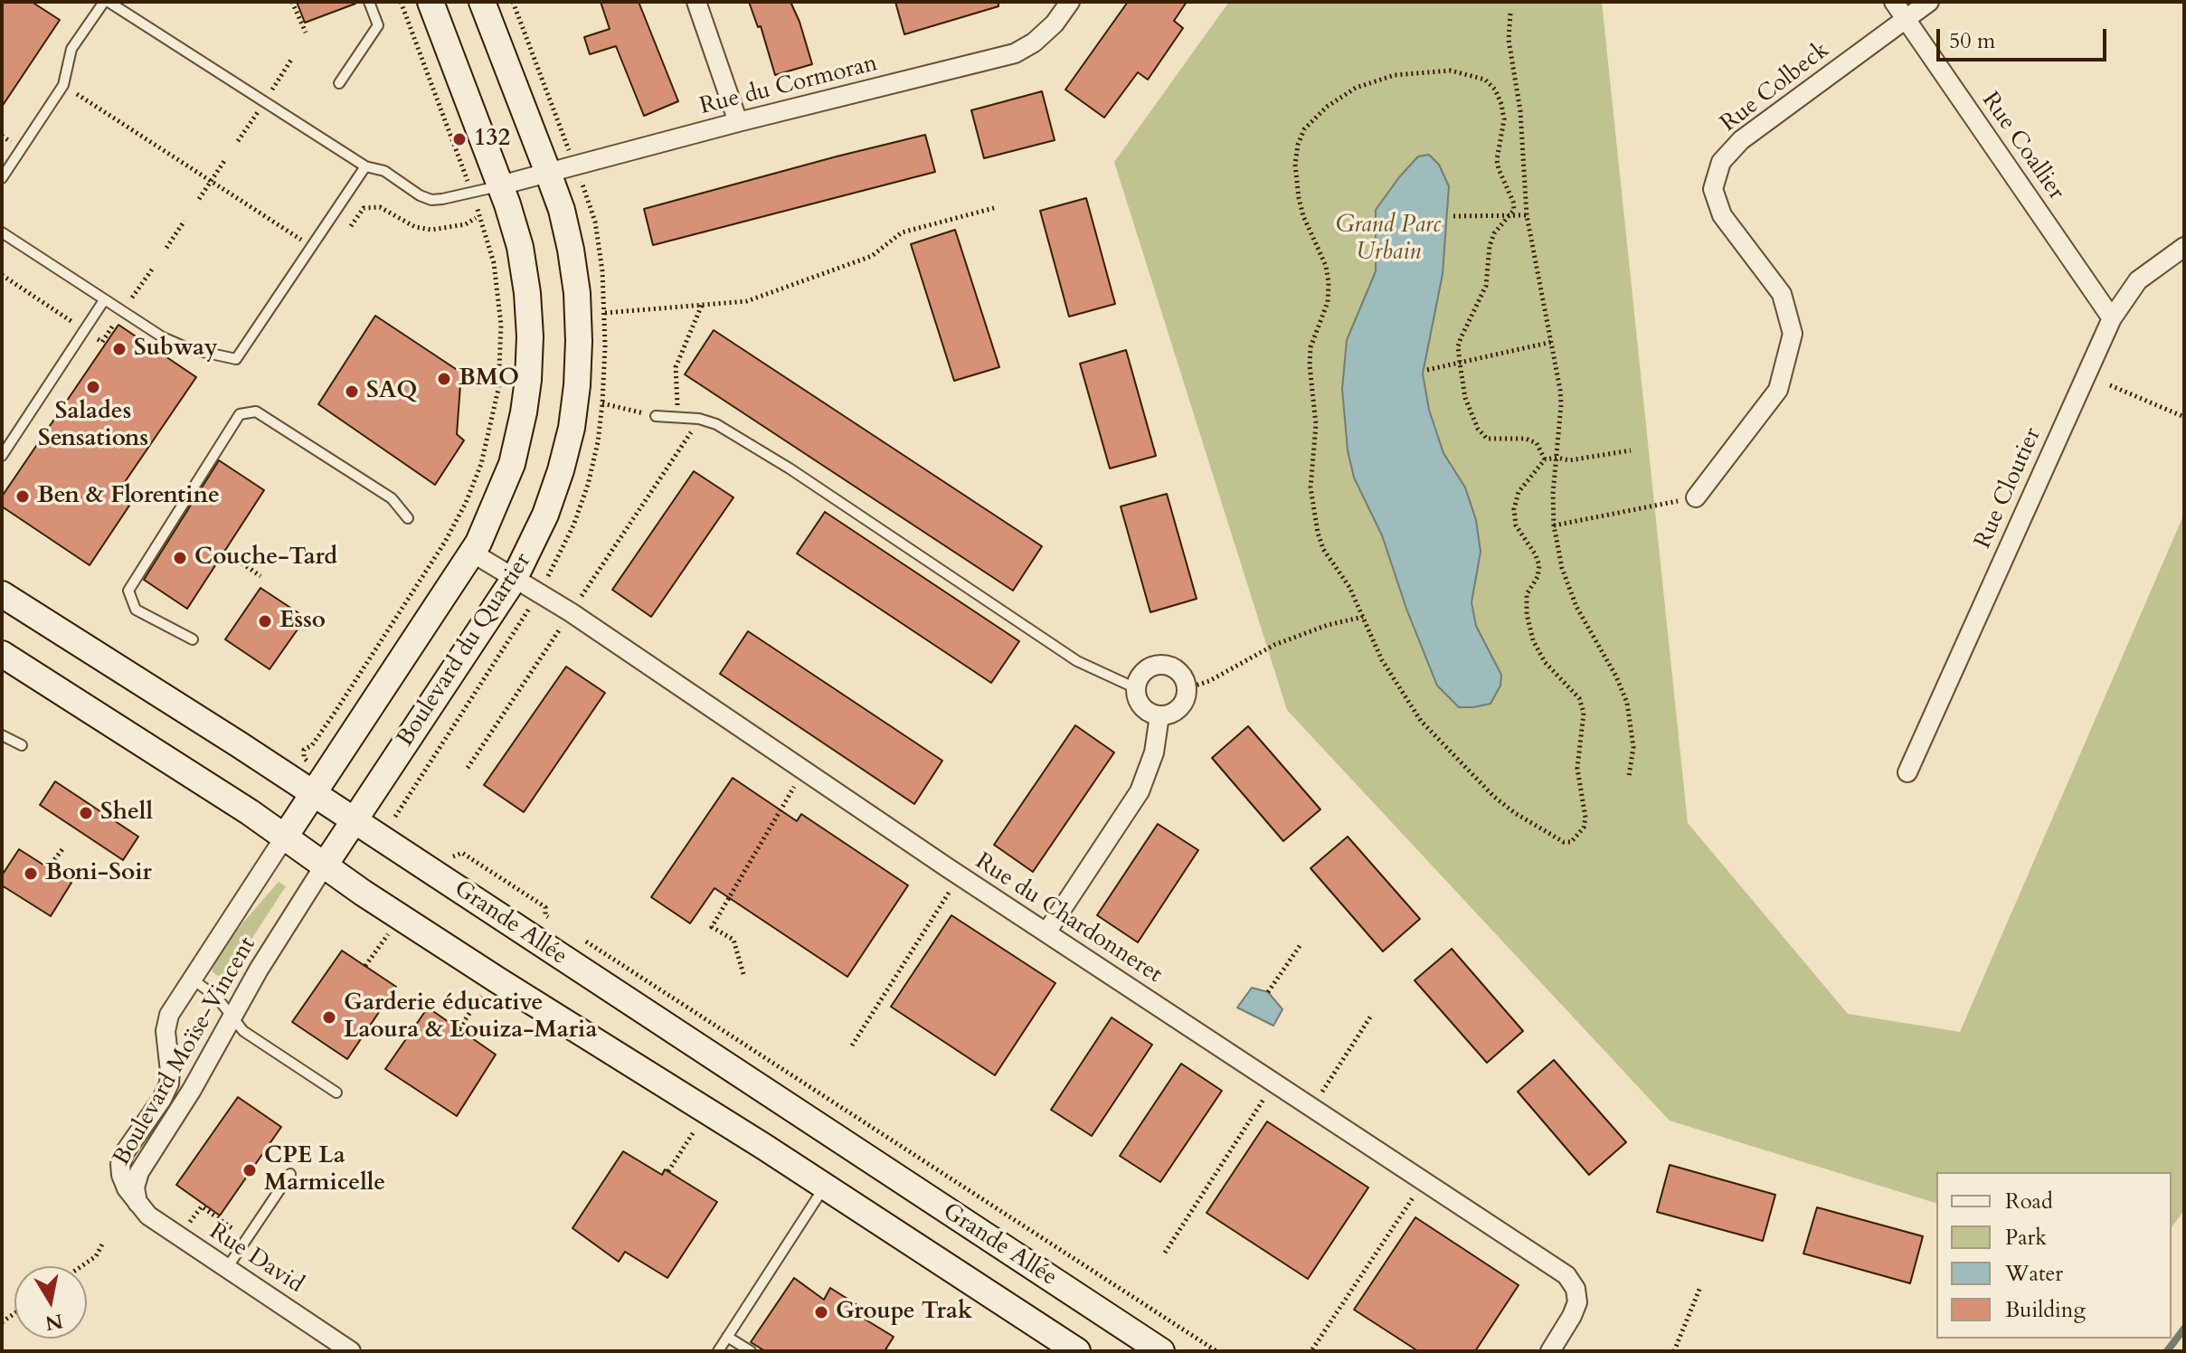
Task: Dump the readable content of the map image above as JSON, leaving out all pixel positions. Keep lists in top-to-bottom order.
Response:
{
  "streets": {
    "main road": ["Boulevard du Quartier", "Grande Allée"],
    "street": [
      "Rue du Cormoran",
      "Rue Colbeck",
      "Rue Coallier",
      "Rue Cloutier",
      "Rue du Chardonneret",
      "Boulevard Moïse-Vincent",
      "Rue David"
    ]
  },
  "crossings": [
    ["Rue du Cormoran", "Boulevard du Quartier"],
    ["Rue Colbeck", "Rue Coallier"],
    ["Rue Coallier", "Rue Cloutier"],
    ["Boulevard du Quartier", "Rue du Chardonneret"],
    ["Boulevard du Quartier", "Grande Allée"],
    ["Boulevard du Quartier", "Boulevard Moïse-Vincent"],
    ["Grande Allée", "Boulevard Moïse-Vincent"],
    ["Boulevard Moïse-Vincent", "Rue David"]
  ],
  "parks": ["Grand Parc Urbain"],
  "places": [
    "132",
    "Subway",
    "BMO",
    "Salades Sensations",
    "SAQ",
    "Ben & Florentine",
    "Couche-Tard",
    "Esso",
    "Shell",
    "Boni-Soir",
    "Garderie éducative Laoura & Louiza-Maria",
    "CPE La Marmicelle",
    "Groupe Trak"
  ],
  "legend": [
    "Road",
    "Park",
    "Water",
    "Building"
  ],
  "scale_bar": "50 m",
  "north": "bottom"
}
